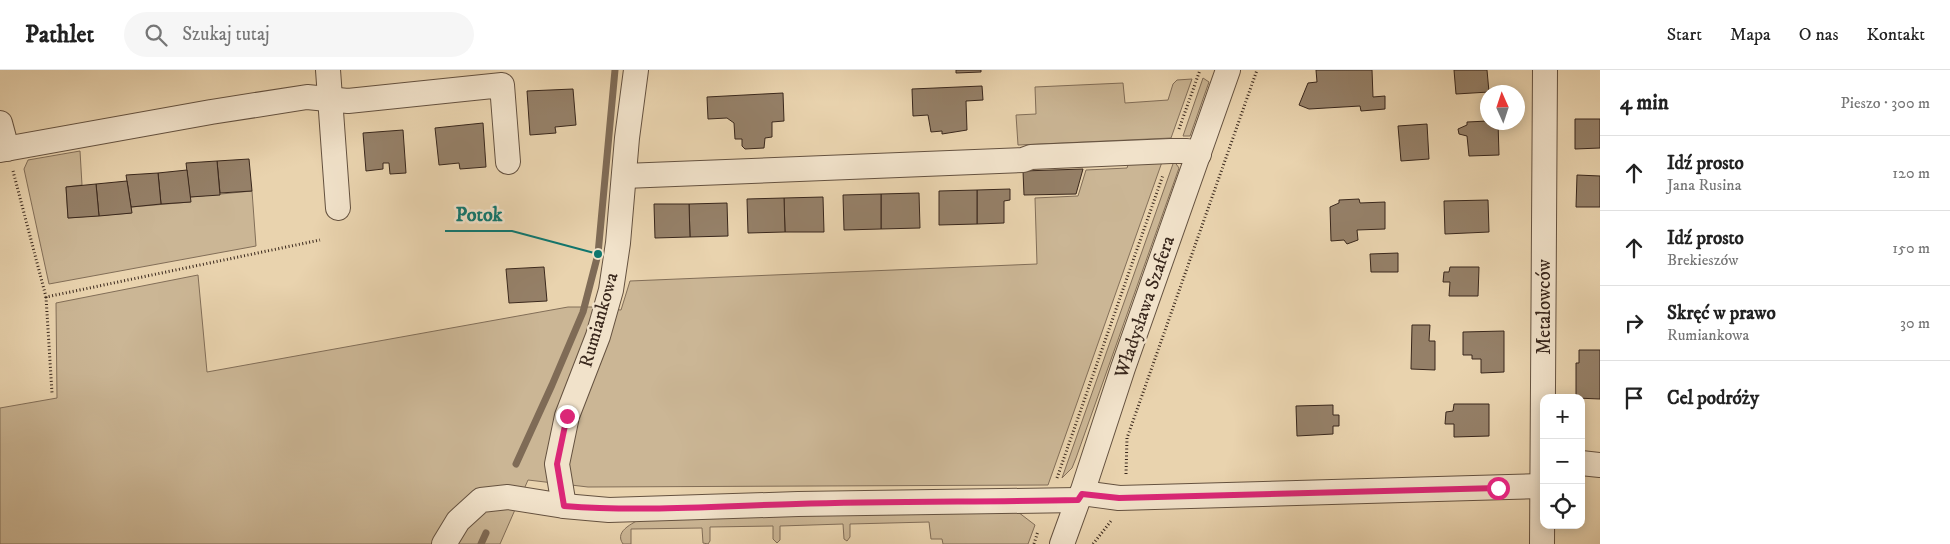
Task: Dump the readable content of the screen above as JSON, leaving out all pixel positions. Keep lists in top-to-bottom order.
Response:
{
  "streets": {
    "street": ["Władysława Szafera", "Metalowców", "Rumiankowa"]
  },
  "places": ["Potok"],
  "north": "top",
  "page": {
    "header": "Pathlet",
    "search": "Szukaj tutaj",
    "nav": [
      "Start",
      "Mapa",
      "O nas",
      "Kontakt"
    ],
    "heading": ["4 min", "Pieszo · 300 m"],
    "list": [
      ["Idź prosto", "Jana Rusina", "120 m"],
      ["Idź prosto", "Brekieszów", "150 m"],
      ["Skręć w prawo", "Rumiankowa", "30 m"],
      "Cel podróży"
    ],
    "map_buttons": ["+", "−"]
  }
}
